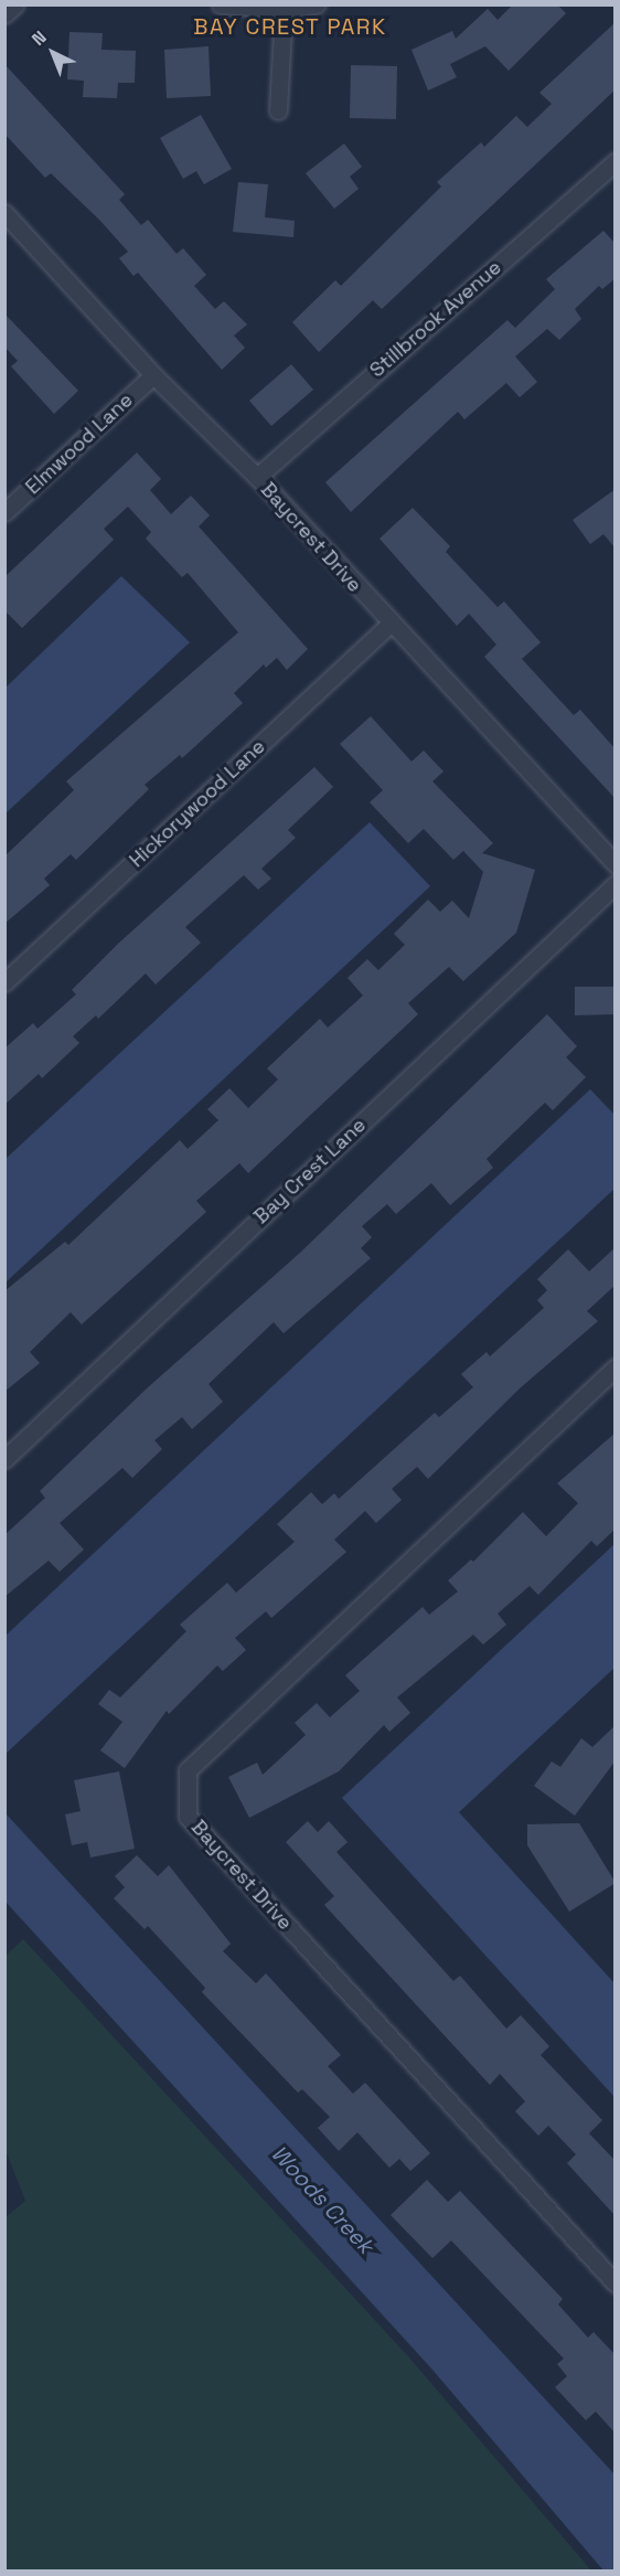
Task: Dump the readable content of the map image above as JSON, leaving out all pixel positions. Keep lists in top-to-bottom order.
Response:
{
  "streets": {
    "street": [
      "Stillbrook Avenue",
      "Elmwood Lane",
      "Baycrest Drive",
      "Hickorywood Lane",
      "Bay Crest Lane"
    ]
  },
  "crossings": [
    ["Stillbrook Avenue", "Baycrest Drive"],
    ["Elmwood Lane", "Baycrest Drive"],
    ["Baycrest Drive", "Hickorywood Lane"]
  ],
  "districts": ["BAY CREST PARK"],
  "water": ["Woods Creek"],
  "north": "top left"
}
